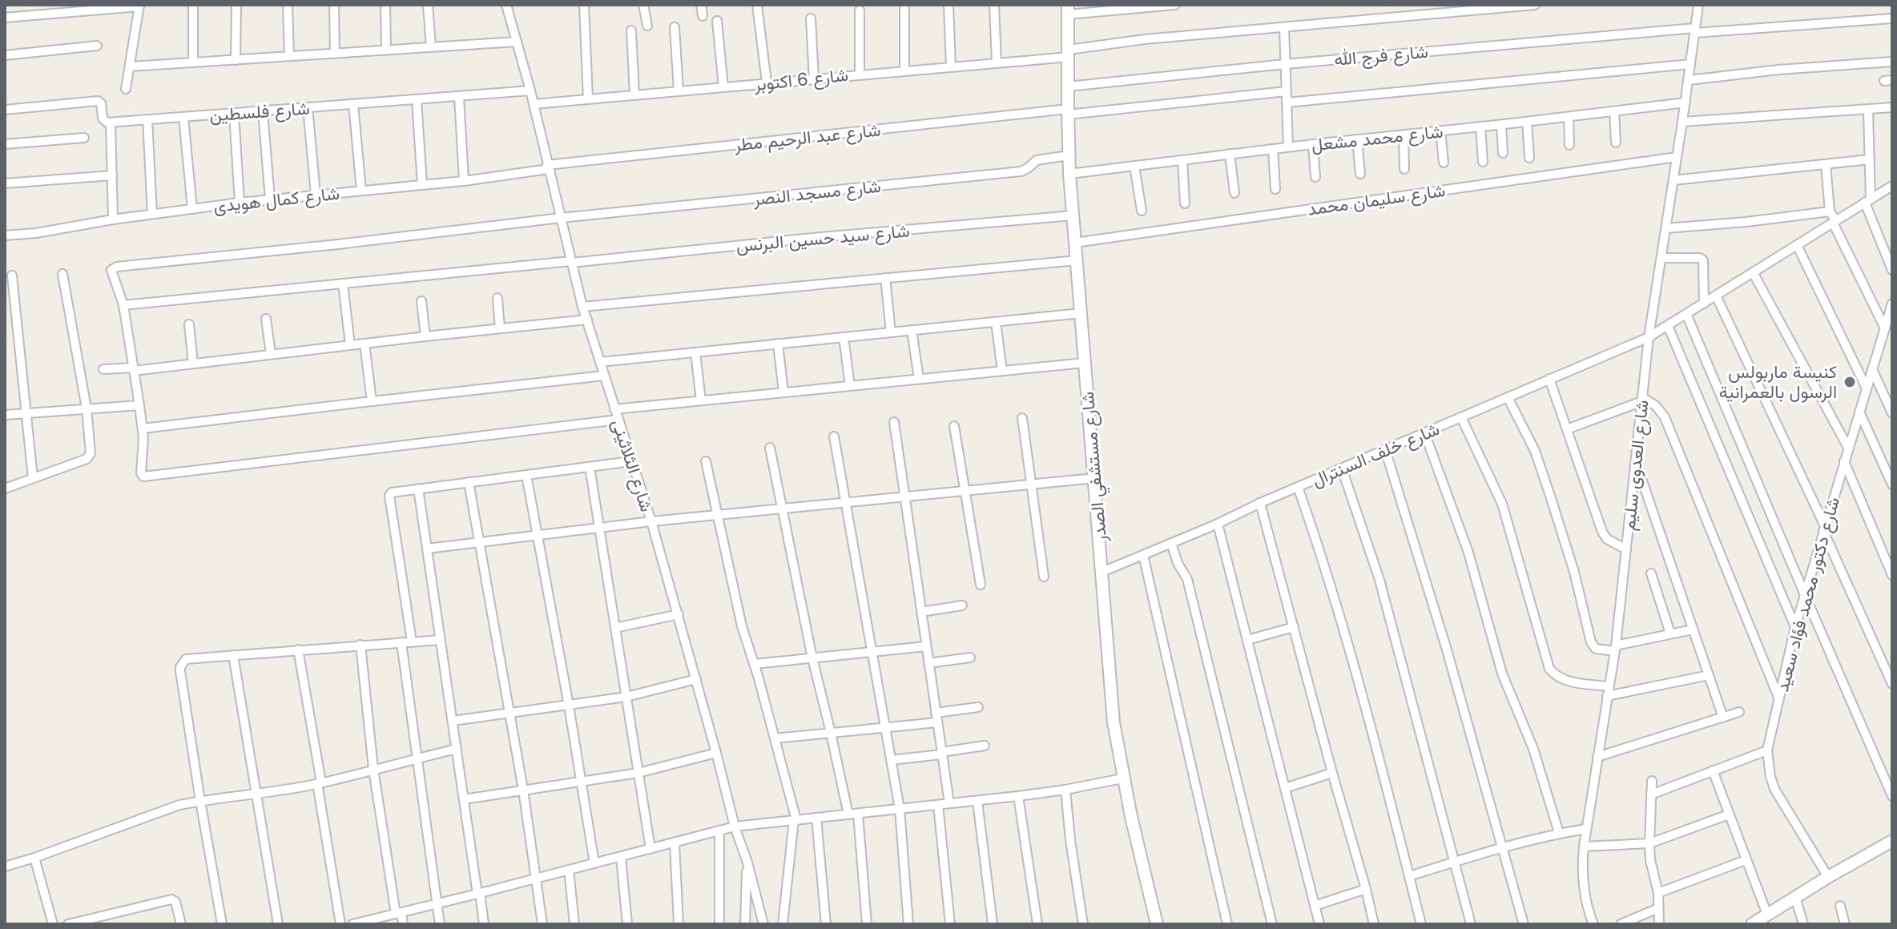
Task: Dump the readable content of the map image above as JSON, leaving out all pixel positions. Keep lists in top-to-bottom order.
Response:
{
  "streets": {
    "street": [
      "شارع فرج الله",
      "شارع 6 اكتوبر",
      "شارع فلسطين",
      "شارع عبد الرحيم مطر",
      "شارع محمد مشعل",
      "شارع مسجد النصر",
      "شارع كمال هويدى",
      "شارع سليمان محمد",
      "شارع سيد حسين البرنس",
      "شارع خلف السنترال",
      "شارع الثلاثينى",
      "شارع العدوى سليم",
      "شارع مستشفي الصدر",
      "شارع دكتور محمد فؤاد سعيد"
    ]
  },
  "crossings": [
    ["شارع فرج الله", "شارع العدوى سليم"],
    ["شارع فرج الله", "شارع مستشفي الصدر"],
    ["شارع 6 اكتوبر", "شارع الثلاثينى"],
    ["شارع 6 اكتوبر", "شارع مستشفي الصدر"],
    ["شارع فلسطين", "شارع الثلاثينى"],
    ["شارع عبد الرحيم مطر", "شارع كمال هويدى"],
    ["شارع عبد الرحيم مطر", "شارع الثلاثينى"],
    ["شارع عبد الرحيم مطر", "شارع مستشفي الصدر"],
    ["شارع محمد مشعل", "شارع العدوى سليم"],
    ["شارع محمد مشعل", "شارع مستشفي الصدر"],
    ["شارع مسجد النصر", "شارع سيد حسين البرنس"],
    ["شارع مسجد النصر", "شارع الثلاثينى"],
    ["شارع مسجد النصر", "شارع مستشفي الصدر"],
    ["شارع كمال هويدى", "شارع الثلاثينى"],
    ["شارع سليمان محمد", "شارع العدوى سليم"],
    ["شارع سليمان محمد", "شارع مستشفي الصدر"],
    ["شارع سيد حسين البرنس", "شارع الثلاثينى"],
    ["شارع سيد حسين البرنس", "شارع مستشفي الصدر"],
    ["شارع خلف السنترال", "شارع العدوى سليم"],
    ["شارع خلف السنترال", "شارع مستشفي الصدر"]
  ],
  "places": ["كنيسة ماربولس الرسول بالعمرانية"]
}
